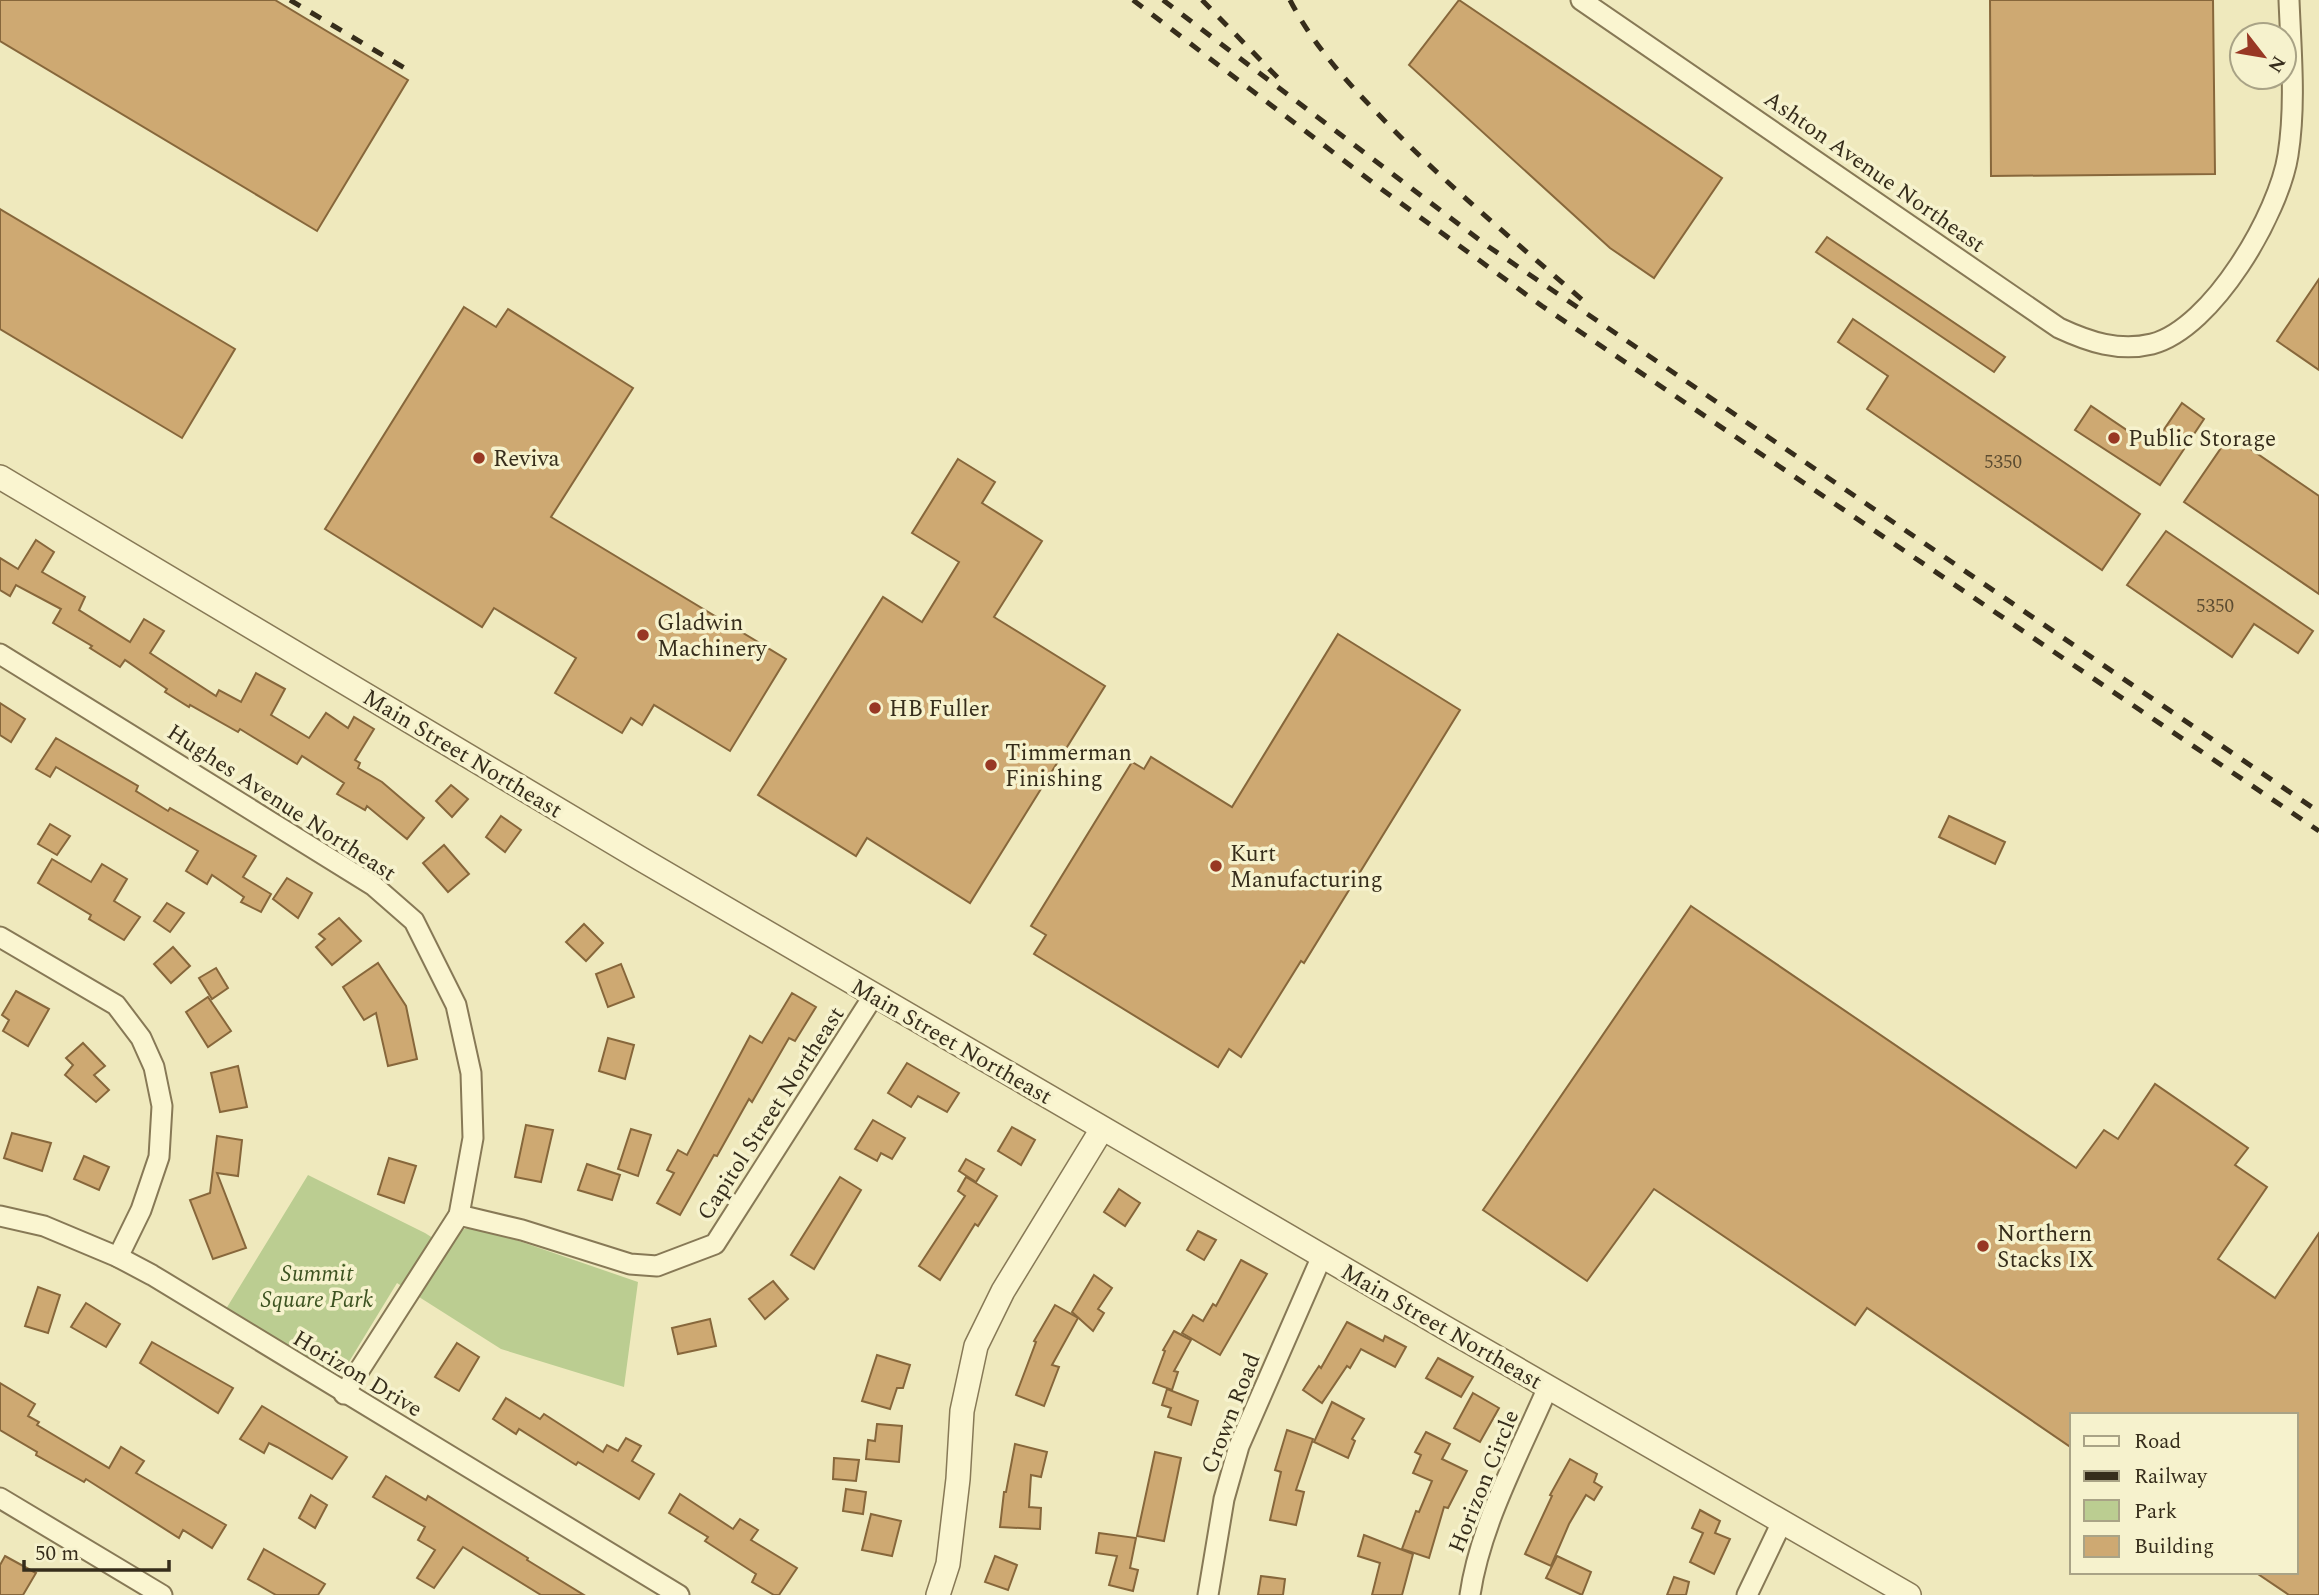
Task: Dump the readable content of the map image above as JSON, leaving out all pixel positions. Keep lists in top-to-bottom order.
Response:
{
  "streets": {
    "street": [
      "Ashton Avenue Northeast",
      "Main Street Northeast",
      "Hughes Avenue Northeast",
      "Capitol Street Northeast",
      "Horizon Drive",
      "Crown Road",
      "Horizon Circle"
    ]
  },
  "crossings": [
    ["Main Street Northeast", "Capitol Street Northeast"],
    ["Main Street Northeast", "Crown Road"],
    ["Main Street Northeast", "Horizon Circle"],
    ["Hughes Avenue Northeast", "Capitol Street Northeast"],
    ["Hughes Avenue Northeast", "Horizon Drive"]
  ],
  "parks": ["Summit Square Park"],
  "places": [
    "Public Storage",
    "Reviva",
    "Gladwin Machinery",
    "HB Fuller",
    "Timmerman Finishing",
    "Kurt Manufacturing",
    "Northern Stacks IX"
  ],
  "house_numbers": ["5350", "5350"],
  "legend": [
    "Road",
    "Railway",
    "Park",
    "Building"
  ],
  "scale_bar": "50 m",
  "north": "bottom right"
}
